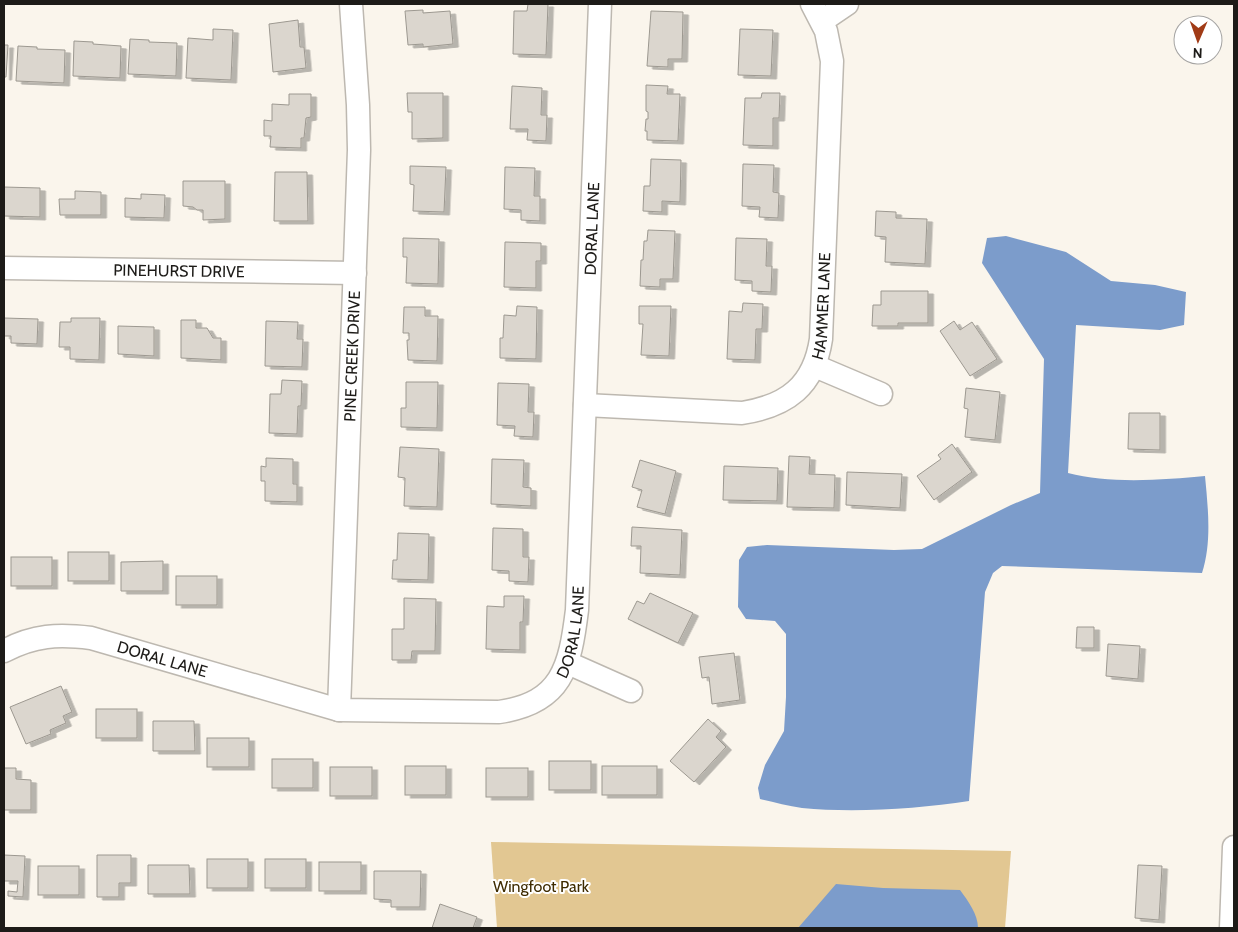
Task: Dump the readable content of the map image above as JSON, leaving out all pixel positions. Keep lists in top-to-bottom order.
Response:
{
  "streets": {
    "street": [
      "DORAL LANE",
      "PINEHURST DRIVE",
      "HAMMER LANE",
      "PINE CREEK DRIVE"
    ]
  },
  "crossings": [
    ["DORAL LANE", "HAMMER LANE"],
    ["DORAL LANE", "PINE CREEK DRIVE"],
    ["PINEHURST DRIVE", "PINE CREEK DRIVE"]
  ],
  "parks": ["Wingfoot Park"],
  "north": "bottom"
}
